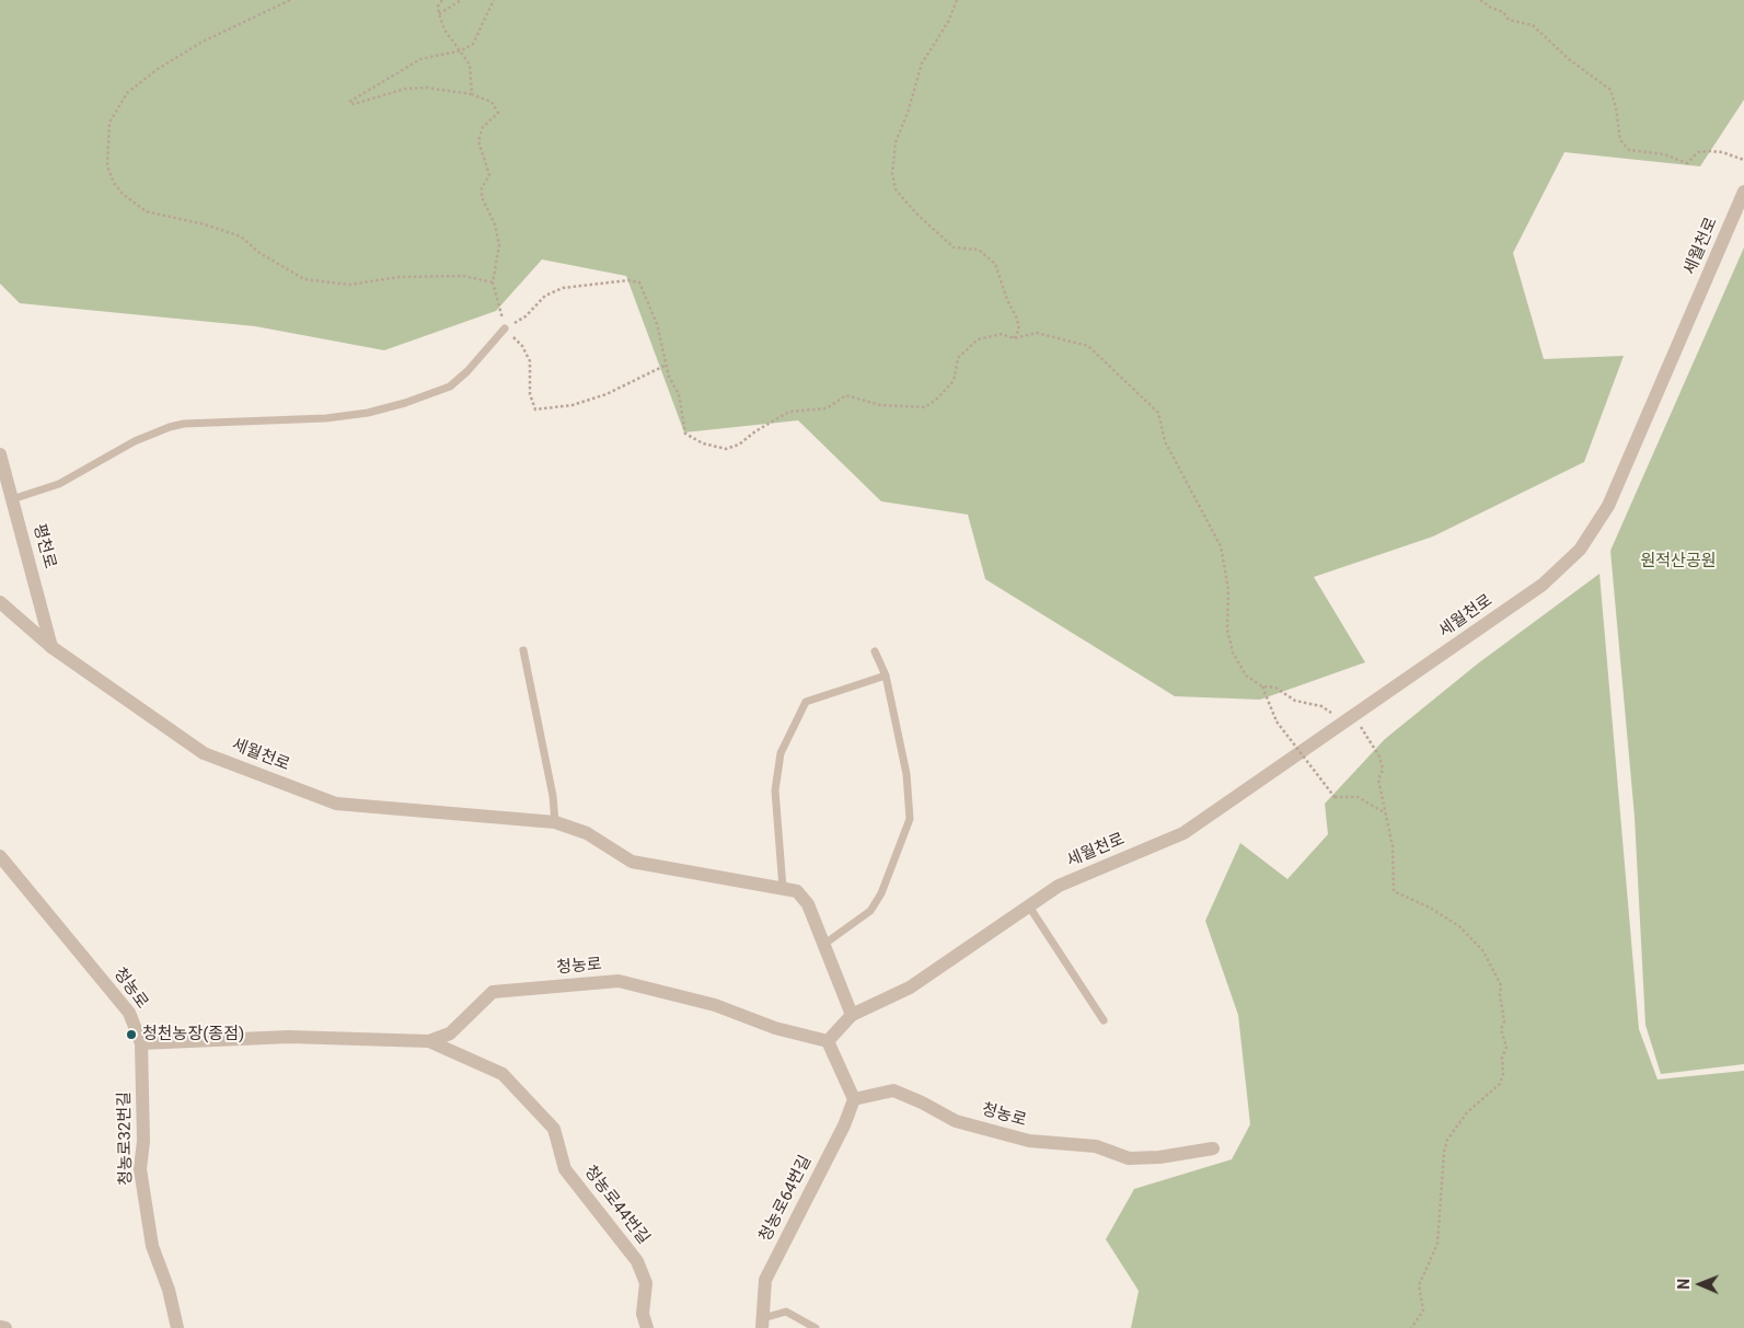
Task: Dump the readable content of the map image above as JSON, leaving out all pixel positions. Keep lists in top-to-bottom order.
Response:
{
  "streets": {
    "street": [
      "세월천로",
      "평천로",
      "청농로",
      "청농로32번길",
      "청농로64번길",
      "청농로44번길"
    ]
  },
  "crossings": [
    ["세월천로", "평천로"],
    ["세월천로", "청농로"],
    ["청농로", "청농로32번길"],
    ["청농로", "청농로64번길"],
    ["청농로", "청농로44번길"]
  ],
  "parks": ["원적산공원"],
  "places": ["청천농장(종점)"],
  "north": "left"
}
